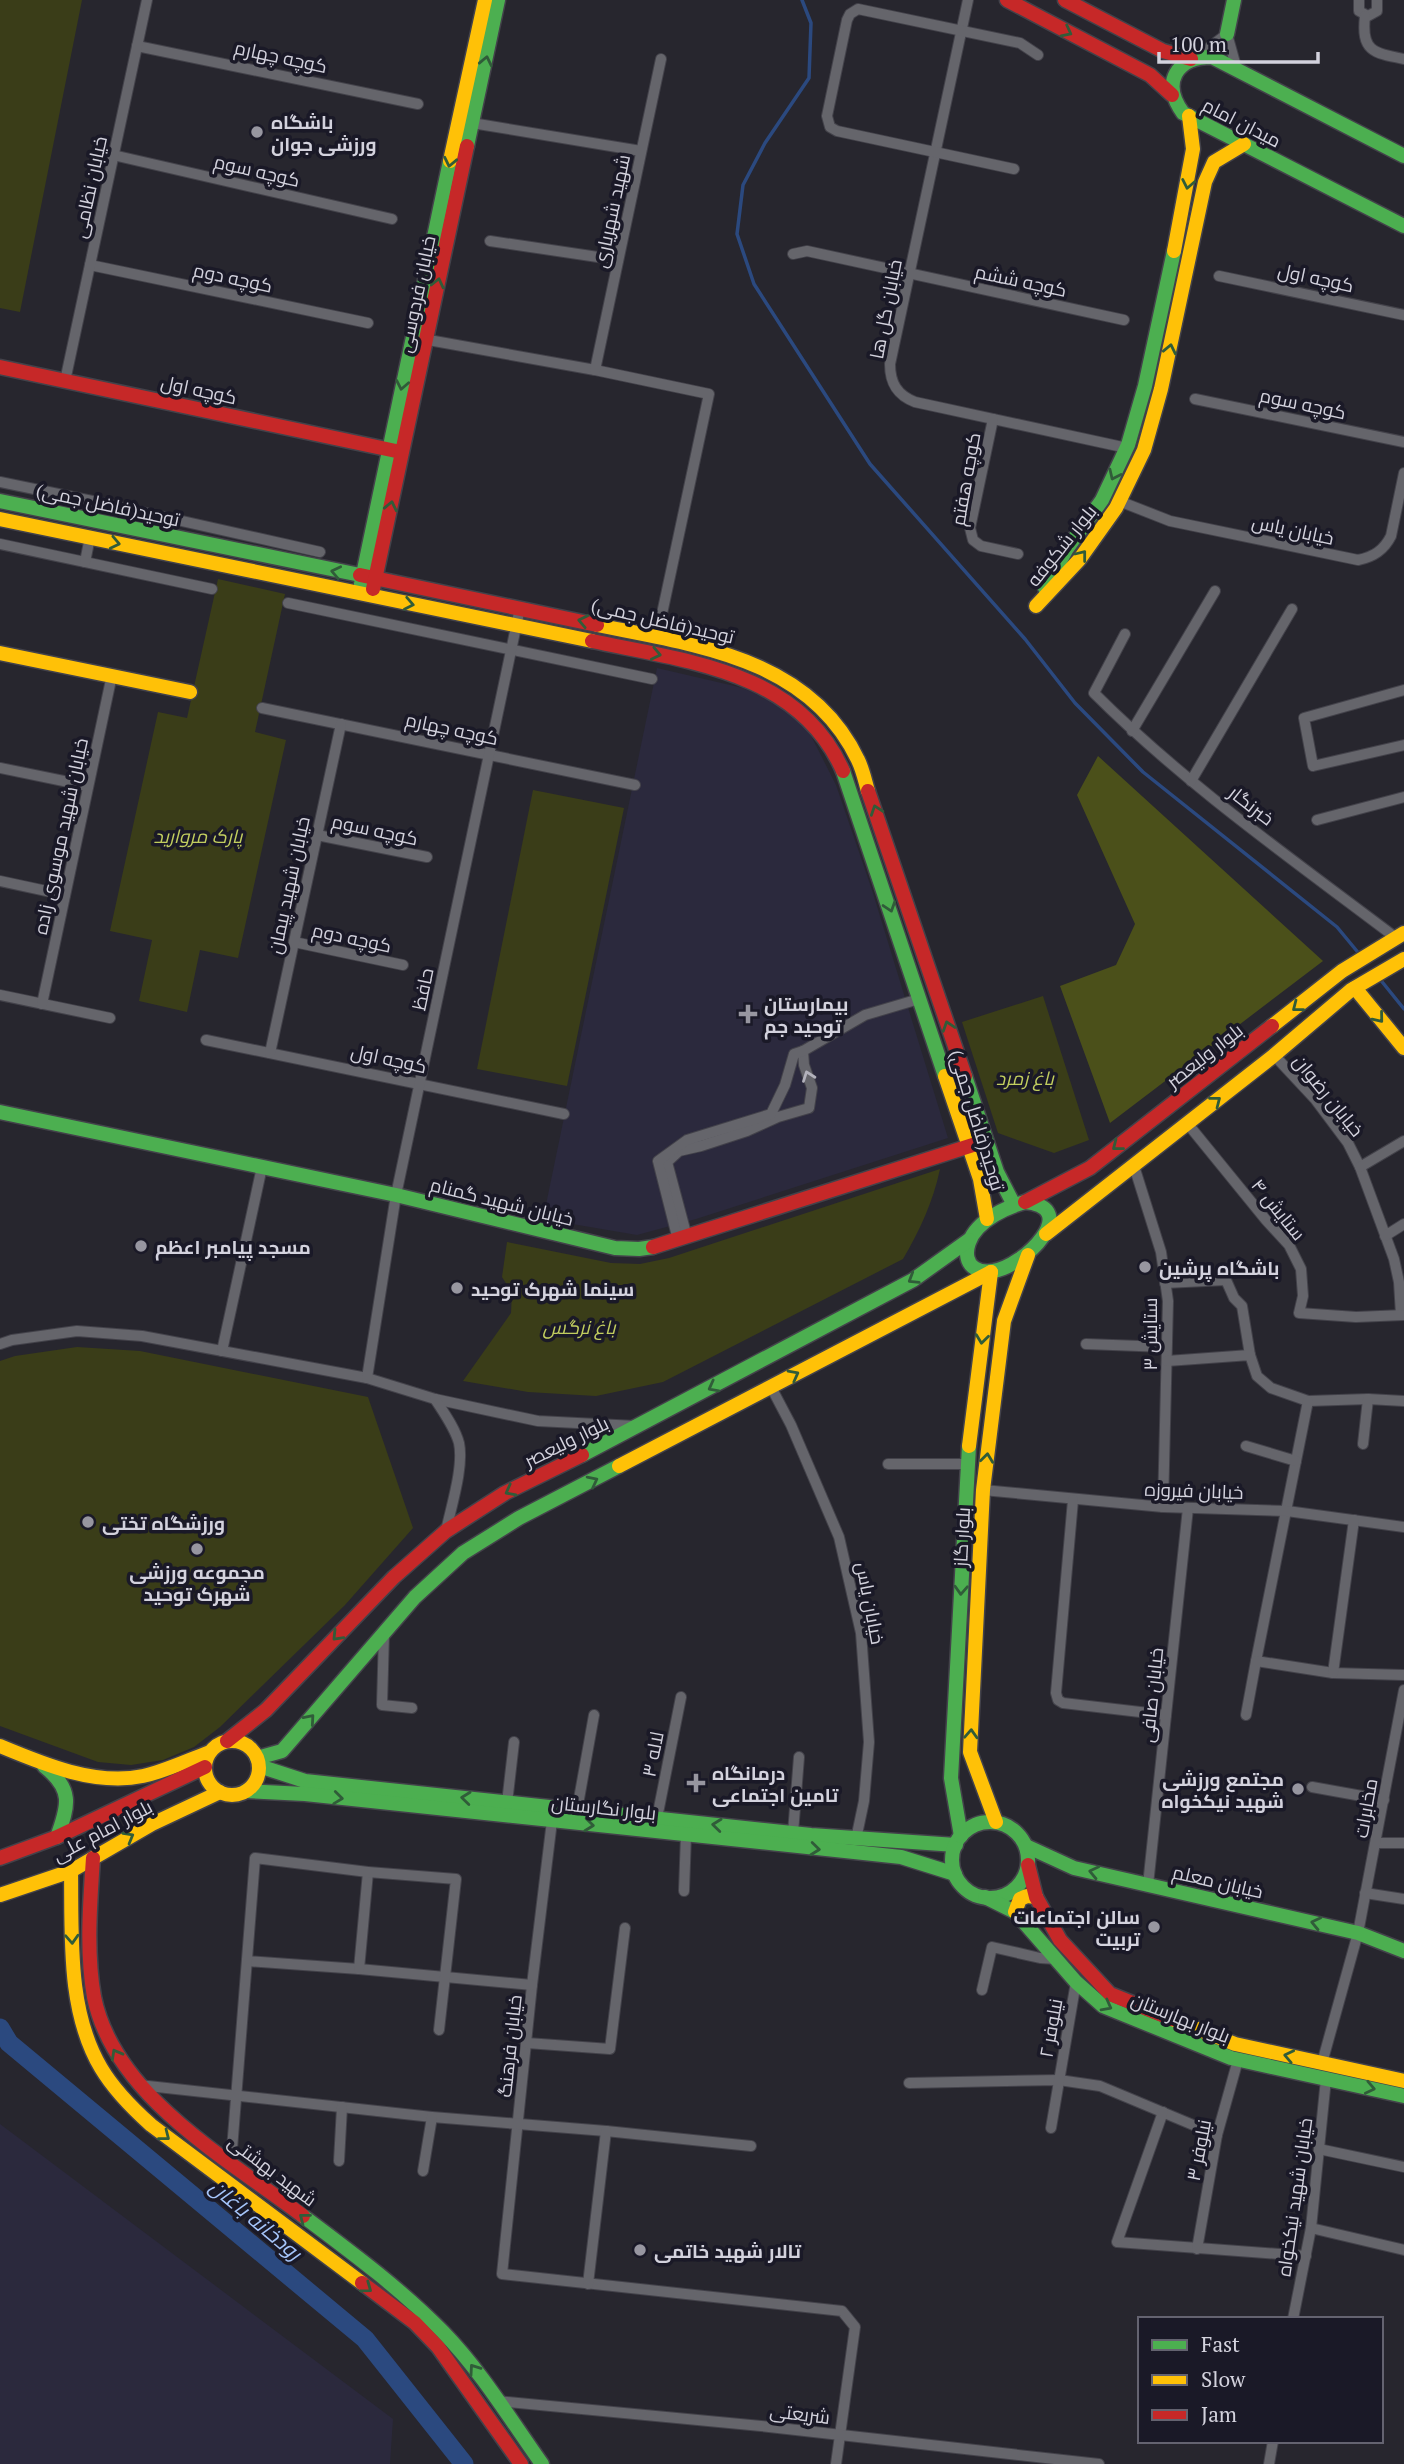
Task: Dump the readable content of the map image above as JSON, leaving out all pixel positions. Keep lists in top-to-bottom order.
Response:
{
  "streets": {
    "street": [
      "کوچه چهارم",
      "میدان امام",
      "کوچه سوم",
      "خیابان نظامی",
      "شهید شهریاری",
      "کوچه دوم",
      "کوچه اول",
      "کوچه ششم",
      "خیابان فردوسی",
      "خیابان گل ها",
      "کوچه هفتم",
      "توحید(فاضل جمی)",
      "خیابان یاس",
      "بلوار شکوفه",
      "خبرنگار",
      "خیابان شهید موسوی زاده",
      "خیابان شهید پیمان",
      "حافظ",
      "بلوار ولیعصر",
      "خیابان رضوان",
      "خیابان شهید گمنام",
      "ستایش ۴",
      "ستایش ۳",
      "خیابان فیروزه",
      "بلوار گاز",
      "خیابان صافی",
      "لاله ۳",
      "بلوار نگارستان",
      "مخابرات",
      "بلوار امام علی",
      "خیابان معلم",
      "بلوار بهارستان",
      "نیلوفر ۲",
      "خیابان فرهنگ",
      "نیلوفر ۳",
      "شهید بهشتی",
      "خیابان شهید نیکخواه",
      "شریعتی"
    ]
  },
  "crossings": [
    ["کوچه چهارم", "خیابان نظامی"],
    ["کوچه چهارم", "خیابان شهید پیمان"],
    ["کوچه چهارم", "حافظ"],
    ["میدان امام", "بلوار شکوفه"],
    ["کوچه سوم", "خیابان نظامی"],
    ["کوچه سوم", "خیابان شهید پیمان"],
    ["خیابان نظامی", "کوچه دوم"],
    ["خیابان نظامی", "کوچه اول"],
    ["کوچه دوم", "خیابان شهید پیمان"],
    ["کوچه اول", "خیابان فردوسی"],
    ["کوچه اول", "خیابان شهید پیمان"],
    ["کوچه اول", "حافظ"],
    ["کوچه ششم", "خیابان گل ها"],
    ["خیابان فردوسی", "توحید(فاضل جمی)"],
    ["خیابان گل ها", "کوچه هفتم"],
    ["خیابان گل ها", "بلوار شکوفه"],
    ["توحید(فاضل جمی)", "حافظ"],
    ["توحید(فاضل جمی)", "بلوار ولیعصر"],
    ["توحید(فاضل جمی)", "خیابان شهید گمنام"],
    ["خیابان یاس", "بلوار شکوفه"],
    ["خیابان یاس", "بلوار نگارستان"],
    ["خبرنگار", "بلوار ولیعصر"],
    ["حافظ", "خیابان شهید گمنام"],
    ["بلوار ولیعصر", "بلوار نگارستان"],
    ["بلوار ولیعصر", "بلوار امام علی"],
    ["خیابان رضوان", "ستایش ۴"],
    ["ستایش ۳", "خیابان فیروزه"],
    ["خیابان فیروزه", "بلوار گاز"],
    ["خیابان فیروزه", "خیابان صافی"],
    ["بلوار گاز", "بلوار نگارستان"],
    ["بلوار گاز", "خیابان معلم"],
    ["بلوار گاز", "بلوار بهارستان"],
    ["خیابان صافی", "خیابان معلم"],
    ["لاله ۳", "بلوار نگارستان"],
    ["بلوار نگارستان", "بلوار امام علی"],
    ["بلوار نگارستان", "خیابان معلم"],
    ["بلوار نگارستان", "بلوار بهارستان"],
    ["بلوار نگارستان", "خیابان فرهنگ"],
    ["مخابرات", "خیابان معلم"],
    ["مخابرات", "بلوار بهارستان"],
    ["بلوار امام علی", "شهید بهشتی"],
    ["خیابان معلم", "بلوار بهارستان"],
    ["بلوار بهارستان", "نیلوفر ۲"],
    ["بلوار بهارستان", "نیلوفر ۳"],
    ["بلوار بهارستان", "خیابان شهید نیکخواه"],
    ["شهید بهشتی", "شریعتی"]
  ],
  "one_way": ["خیابان معلم"],
  "water": ["رودخانه باغان"],
  "parks": ["پارک مروارید", "باغ زمرد", "باغ نرگس"],
  "places": {
    "other": [
      "باشگاه ورزشی جوان",
      "مسجد پیامبر اعظم",
      "باشگاه پرشین",
      "سینما شهرک توحید",
      "ورزشگاه تختی",
      "مجموعه ورزشی شهرک توحید",
      "مجتمع ورزشی شهید نیکخواه",
      "سالن اجتماعات تربیت",
      "تالار شهید خاتمی"
    ],
    "health": ["بیمارستان توحید جم", "درمانگاه تامین اجتماعی"]
  },
  "legend": ["Fast", "Slow", "Jam"],
  "scale_bar": "100 m"
}
